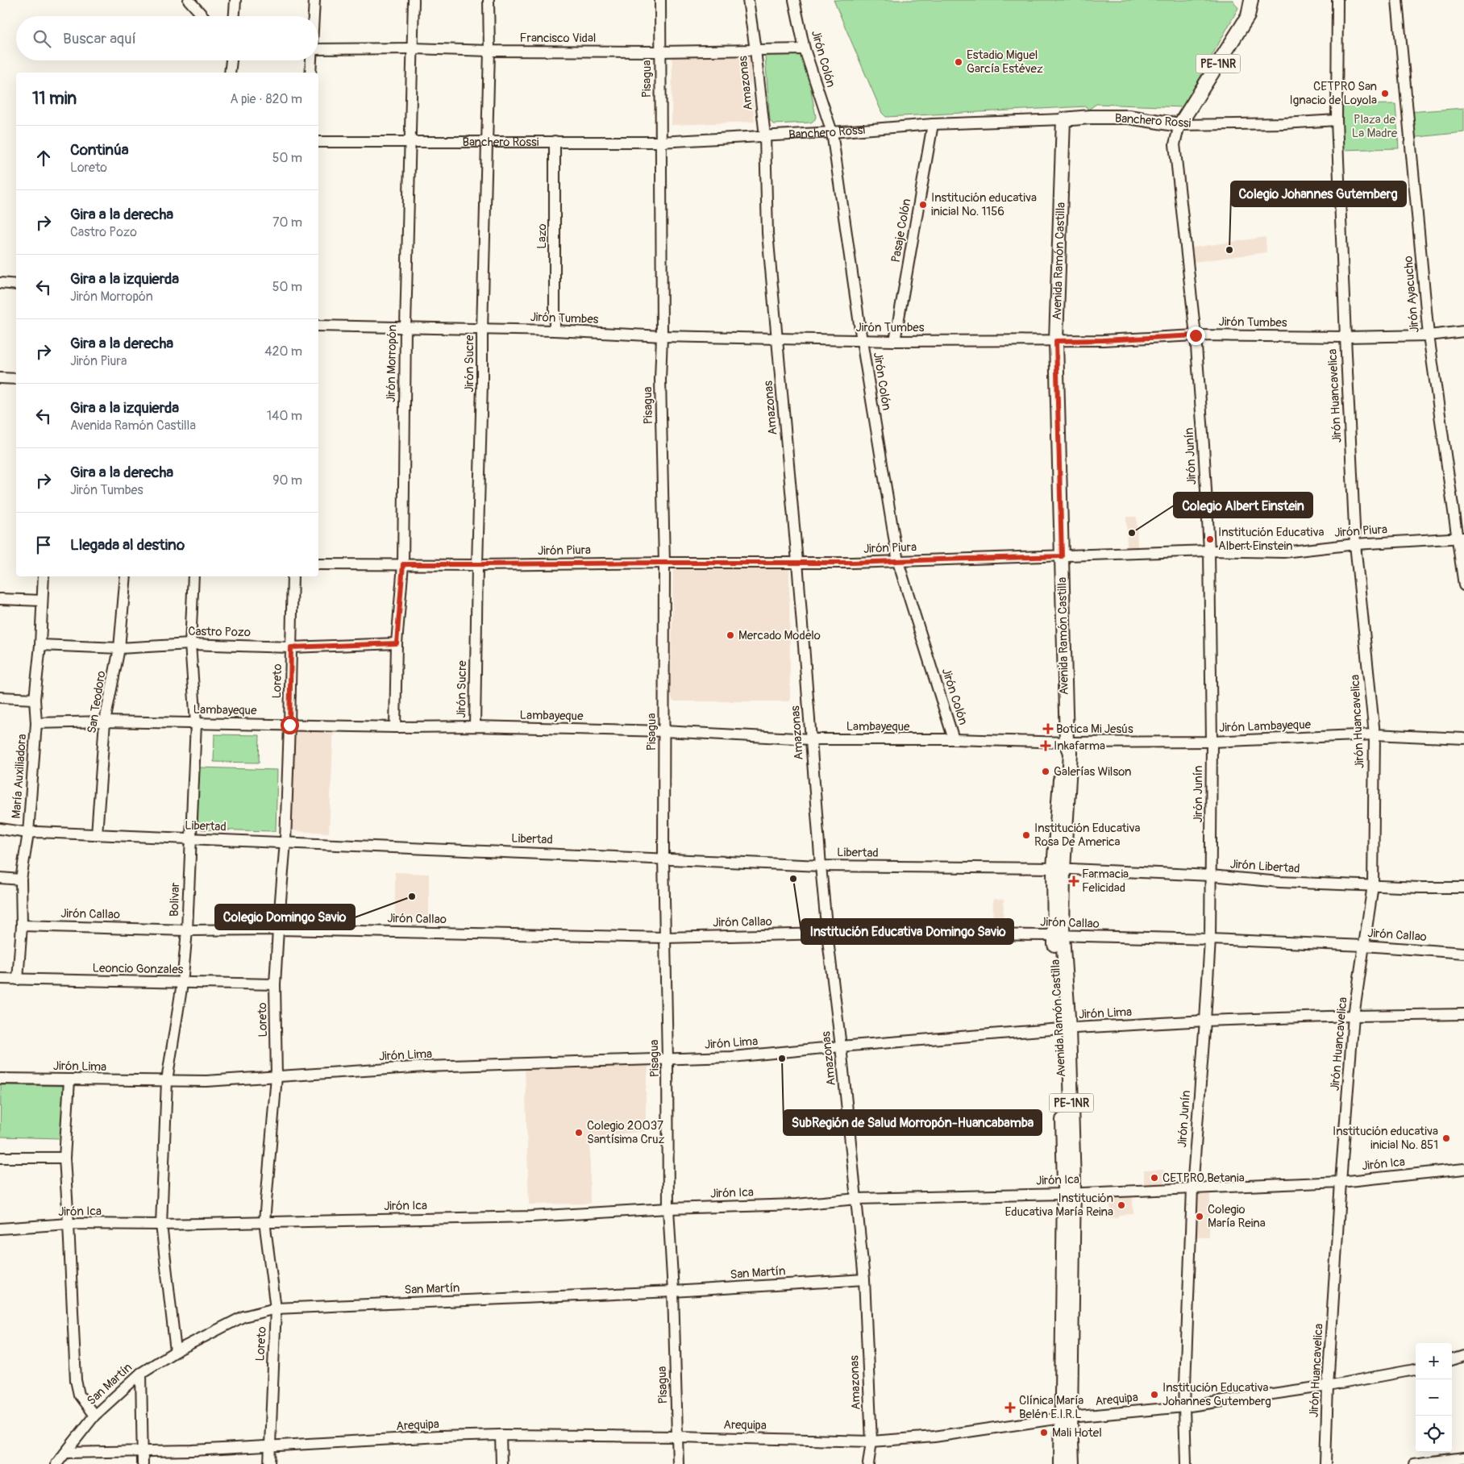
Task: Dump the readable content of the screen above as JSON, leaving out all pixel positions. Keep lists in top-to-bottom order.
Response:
{
  "streets": {
    "main road": ["PE-1NR", "Banchero Rossi", "Avenida Ramón Castilla"],
    "street": [
      "Francisco Vidal",
      "Jirón Colón",
      "Pisagua",
      "Amazonas",
      "Pasaje Colón",
      "Lazo",
      "Jirón Ayacucho",
      "Jirón Tumbes",
      "Jirón Morropón",
      "Jirón Sucre",
      "Jirón Huancavelica",
      "Jirón Junín",
      "Jirón Piura",
      "Castro Pozo",
      "Loreto",
      "San Teodoro",
      "Lambayeque",
      "Jirón Lambayeque",
      "María Auxiliadora",
      "Libertad",
      "Jirón Libertad",
      "Bolivar",
      "Jirón Callao",
      "Leoncio Gonzales",
      "Jirón Lima",
      "Jirón Ica",
      "San Martín",
      "Arequipa"
    ]
  },
  "crossings": [
    ["Francisco Vidal", "Jirón Colón"],
    ["Francisco Vidal", "Pisagua"],
    ["Francisco Vidal", "Amazonas"],
    ["Francisco Vidal", "Jirón Morropón"],
    ["Francisco Vidal", "Jirón Sucre"],
    ["Jirón Colón", "Banchero Rossi"],
    ["Jirón Colón", "Jirón Tumbes"],
    ["Jirón Colón", "Jirón Piura"],
    ["Jirón Colón", "Lambayeque"],
    ["PE-1NR", "Banchero Rossi"],
    ["PE-1NR", "Jirón Junín"],
    ["Pisagua", "Banchero Rossi"],
    ["Pisagua", "Jirón Tumbes"],
    ["Pisagua", "Jirón Piura"],
    ["Pisagua", "Lambayeque"],
    ["Pisagua", "Libertad"],
    ["Pisagua", "Jirón Callao"],
    ["Pisagua", "Jirón Lima"],
    ["Pisagua", "Jirón Ica"],
    ["Pisagua", "San Martín"],
    ["Pisagua", "Arequipa"],
    ["Amazonas", "Banchero Rossi"],
    ["Amazonas", "Jirón Tumbes"],
    ["Amazonas", "Jirón Piura"],
    ["Amazonas", "Lambayeque"],
    ["Amazonas", "Libertad"],
    ["Amazonas", "Jirón Callao"],
    ["Amazonas", "Jirón Lima"],
    ["Amazonas", "Jirón Ica"],
    ["Amazonas", "San Martín"],
    ["Amazonas", "Arequipa"],
    ["Banchero Rossi", "Pasaje Colón"],
    ["Banchero Rossi", "Lazo"],
    ["Banchero Rossi", "Avenida Ramón Castilla"],
    ["Banchero Rossi", "Jirón Morropón"],
    ["Banchero Rossi", "Jirón Sucre"],
    ["Banchero Rossi", "Jirón Huancavelica"],
    ["Banchero Rossi", "Jirón Junín"],
    ["Pasaje Colón", "Jirón Tumbes"],
    ["Lazo", "Jirón Tumbes"],
    ["Avenida Ramón Castilla", "Jirón Tumbes"],
    ["Avenida Ramón Castilla", "Jirón Piura"],
    ["Avenida Ramón Castilla", "Lambayeque"],
    ["Avenida Ramón Castilla", "Jirón Lambayeque"],
    ["Avenida Ramón Castilla", "Libertad"],
    ["Avenida Ramón Castilla", "Jirón Libertad"],
    ["Avenida Ramón Castilla", "Jirón Callao"],
    ["Avenida Ramón Castilla", "Jirón Lima"],
    ["Avenida Ramón Castilla", "Jirón Ica"],
    ["Avenida Ramón Castilla", "Arequipa"],
    ["Jirón Ayacucho", "Jirón Tumbes"],
    ["Jirón Ayacucho", "Jirón Piura"],
    ["Jirón Tumbes", "Jirón Morropón"],
    ["Jirón Tumbes", "Jirón Sucre"],
    ["Jirón Tumbes", "Jirón Huancavelica"],
    ["Jirón Tumbes", "Jirón Junín"],
    ["Jirón Morropón", "Jirón Piura"],
    ["Jirón Morropón", "Castro Pozo"],
    ["Jirón Morropón", "Lambayeque"],
    ["Jirón Sucre", "Jirón Piura"],
    ["Jirón Sucre", "Lambayeque"],
    ["Jirón Huancavelica", "Jirón Piura"],
    ["Jirón Huancavelica", "Jirón Lambayeque"],
    ["Jirón Huancavelica", "Jirón Libertad"],
    ["Jirón Huancavelica", "Jirón Callao"],
    ["Jirón Huancavelica", "Jirón Lima"],
    ["Jirón Huancavelica", "Jirón Ica"],
    ["Jirón Huancavelica", "Arequipa"],
    ["Jirón Junín", "Jirón Piura"],
    ["Jirón Junín", "Jirón Lambayeque"],
    ["Jirón Junín", "Jirón Libertad"],
    ["Jirón Junín", "Jirón Callao"],
    ["Jirón Junín", "Jirón Lima"],
    ["Jirón Junín", "Jirón Ica"],
    ["Jirón Junín", "Arequipa"],
    ["Castro Pozo", "Loreto"],
    ["Castro Pozo", "San Teodoro"],
    ["Castro Pozo", "María Auxiliadora"],
    ["Castro Pozo", "Bolivar"],
    ["Loreto", "Lambayeque"],
    ["Loreto", "Libertad"],
    ["Loreto", "Jirón Callao"],
    ["Loreto", "Leoncio Gonzales"],
    ["Loreto", "Jirón Lima"],
    ["Loreto", "Jirón Ica"],
    ["Loreto", "San Martín"],
    ["Loreto", "Arequipa"],
    ["San Teodoro", "Lambayeque"],
    ["San Teodoro", "Libertad"],
    ["Lambayeque", "Jirón Lambayeque"],
    ["Lambayeque", "María Auxiliadora"],
    ["Lambayeque", "Bolivar"],
    ["María Auxiliadora", "Libertad"],
    ["María Auxiliadora", "Jirón Callao"],
    ["María Auxiliadora", "Leoncio Gonzales"],
    ["Libertad", "Jirón Libertad"],
    ["Libertad", "Bolivar"],
    ["Bolivar", "Jirón Callao"],
    ["Bolivar", "Leoncio Gonzales"],
    ["Bolivar", "Jirón Lima"],
    ["Bolivar", "Jirón Ica"],
    ["Bolivar", "San Martín"],
    ["San Martín", "Arequipa"]
  ],
  "parks": ["Plaza de La Madre"],
  "places": {
    "other": [
      "Estadio Miguel García Estévez",
      "CETPRO San Ignacio de Loyola",
      "Institución educativa inicial No. 1156",
      "Colegio Johannes Gutemberg",
      "Colegio Albert Einstein",
      "Institución Educativa Albert Einstein",
      "Mercado Modelo",
      "Galerías Wilson",
      "Institución Educativa Rosa De America",
      "Institución Educativa Domingo Savio",
      "Colegio Domingo Savio",
      "SubRegión de Salud Morropón-Huancabamba",
      "Colegio 20037 Santísima Cruz",
      "Institución educativa inicial No. 851",
      "CETPRO Betania",
      "Institución Educativa María Reina",
      "Colegio María Reina",
      "Institución Educativa Johannes Gutemberg",
      "Mali Hotel"
    ],
    "health": [
      "Botica Mi Jesús",
      "Inkafarma",
      "Farmacia Felicidad",
      "Clínica María Belén E.I.R.L"
    ]
  },
  "page": {
    "search": "Buscar aquí",
    "heading": ["11 min", "A pie · 820 m"],
    "list": [
      ["Continúa", "Loreto", "50 m"],
      ["Gira a la derecha", "Castro Pozo", "70 m"],
      ["Gira a la izquierda", "Jirón Morropón", "50 m"],
      ["Gira a la derecha", "Jirón Piura", "420 m"],
      ["Gira a la izquierda", "Avenida Ramón Castilla", "140 m"],
      ["Gira a la derecha", "Jirón Tumbes", "90 m"],
      "Llegada al destino"
    ],
    "map_buttons": ["+", "−"]
  }
}
